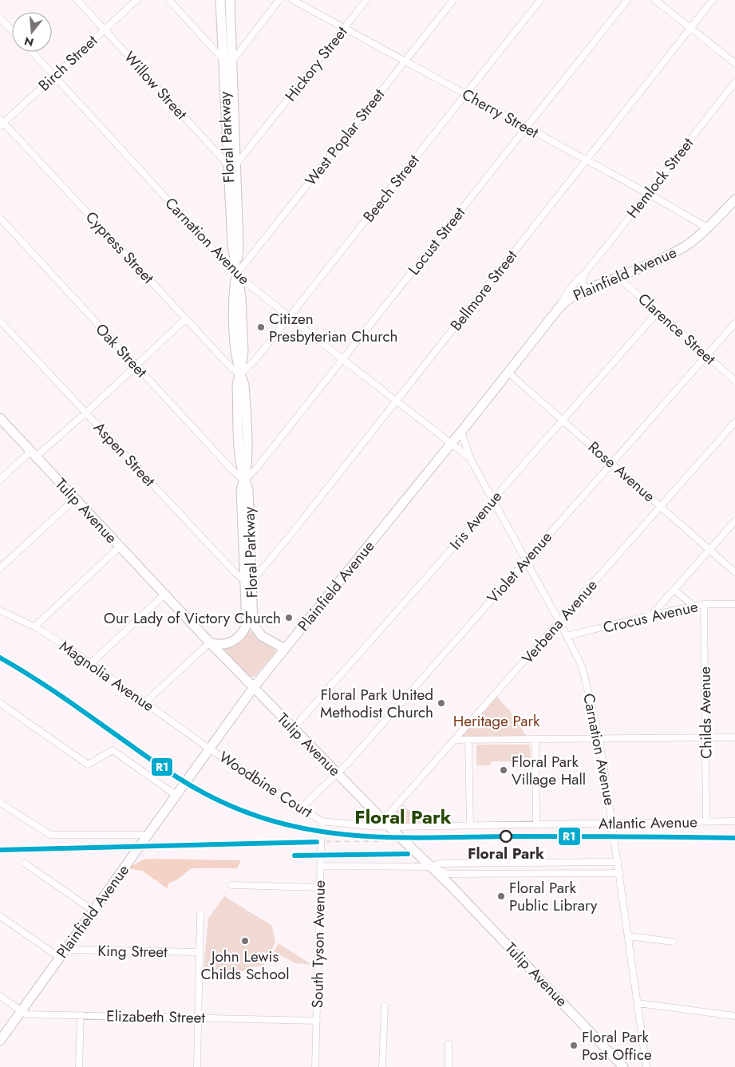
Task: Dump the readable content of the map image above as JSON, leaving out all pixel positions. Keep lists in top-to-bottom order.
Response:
{
  "streets": {
    "main road": ["Floral Parkway", "Plainfield Avenue", "Tulip Avenue"],
    "street": [
      "Birch Street",
      "Hickory Street",
      "Willow Street",
      "Cherry Street",
      "West Poplar Street",
      "Hemlock Street",
      "Beech Street",
      "Carnation Avenue",
      "Locust Street",
      "Cypress Street",
      "Bellmore Street",
      "Clarence Street",
      "Oak Street",
      "Aspen Street",
      "Rose Avenue",
      "Iris Avenue",
      "Violet Avenue",
      "Crocus Avenue",
      "Verbena Avenue",
      "Magnolia Avenue",
      "Childs Avenue",
      "Woodbine Court",
      "Atlantic Avenue",
      "South Tyson Avenue",
      "King Street",
      "Elizabeth Street"
    ]
  },
  "crossings": [
    ["Birch Street", "Willow Street"],
    ["Birch Street", "Carnation Avenue"],
    ["Birch Street", "Cypress Street"],
    ["Hickory Street", "Cherry Street"],
    ["Hickory Street", "Floral Parkway"],
    ["Willow Street", "Floral Parkway"],
    ["Cherry Street", "West Poplar Street"],
    ["Cherry Street", "Hemlock Street"],
    ["Cherry Street", "Beech Street"],
    ["Cherry Street", "Locust Street"],
    ["Cherry Street", "Plainfield Avenue"],
    ["Cherry Street", "Bellmore Street"],
    ["Floral Parkway", "West Poplar Street"],
    ["Floral Parkway", "Beech Street"],
    ["Floral Parkway", "Carnation Avenue"],
    ["Floral Parkway", "Locust Street"],
    ["Floral Parkway", "Cypress Street"],
    ["Floral Parkway", "Bellmore Street"],
    ["Floral Parkway", "Oak Street"],
    ["Floral Parkway", "Aspen Street"],
    ["West Poplar Street", "Carnation Avenue"],
    ["Hemlock Street", "Plainfield Avenue"],
    ["Beech Street", "Carnation Avenue"],
    ["Beech Street", "Cypress Street"],
    ["Carnation Avenue", "Locust Street"],
    ["Carnation Avenue", "Plainfield Avenue"],
    ["Carnation Avenue", "Bellmore Street"],
    ["Carnation Avenue", "Iris Avenue"],
    ["Carnation Avenue", "Violet Avenue"],
    ["Carnation Avenue", "Crocus Avenue"],
    ["Carnation Avenue", "Verbena Avenue"],
    ["Carnation Avenue", "Atlantic Avenue"],
    ["Locust Street", "Oak Street"],
    ["Plainfield Avenue", "Clarence Street"],
    ["Plainfield Avenue", "Rose Avenue"],
    ["Plainfield Avenue", "Tulip Avenue"],
    ["Plainfield Avenue", "Magnolia Avenue"],
    ["Plainfield Avenue", "Woodbine Court"],
    ["Plainfield Avenue", "King Street"],
    ["Plainfield Avenue", "Elizabeth Street"],
    ["Bellmore Street", "Aspen Street"],
    ["Clarence Street", "Iris Avenue"],
    ["Clarence Street", "Violet Avenue"],
    ["Rose Avenue", "Iris Avenue"],
    ["Rose Avenue", "Violet Avenue"],
    ["Rose Avenue", "Verbena Avenue"],
    ["Tulip Avenue", "Iris Avenue"],
    ["Tulip Avenue", "Violet Avenue"],
    ["Tulip Avenue", "Verbena Avenue"],
    ["Tulip Avenue", "Atlantic Avenue"],
    ["Violet Avenue", "Woodbine Court"],
    ["Crocus Avenue", "Childs Avenue"],
    ["Verbena Avenue", "Atlantic Avenue"],
    ["Magnolia Avenue", "Woodbine Court"],
    ["Childs Avenue", "Atlantic Avenue"],
    ["Woodbine Court", "Atlantic Avenue"],
    ["Woodbine Court", "South Tyson Avenue"],
    ["Atlantic Avenue", "South Tyson Avenue"],
    ["South Tyson Avenue", "Elizabeth Street"]
  ],
  "districts": ["Floral Park"],
  "parks": ["Heritage Park"],
  "places": [
    "Citizen Presbyterian Church",
    "Our Lady of Victory Church",
    "Floral Park United Methodist Church",
    "Floral Park Village Hall",
    "Floral Park",
    "Floral Park Public Library",
    "John Lewis Childs School",
    "Floral Park Post Office"
  ],
  "lines": ["transit line R1"],
  "north": "bottom"
}
